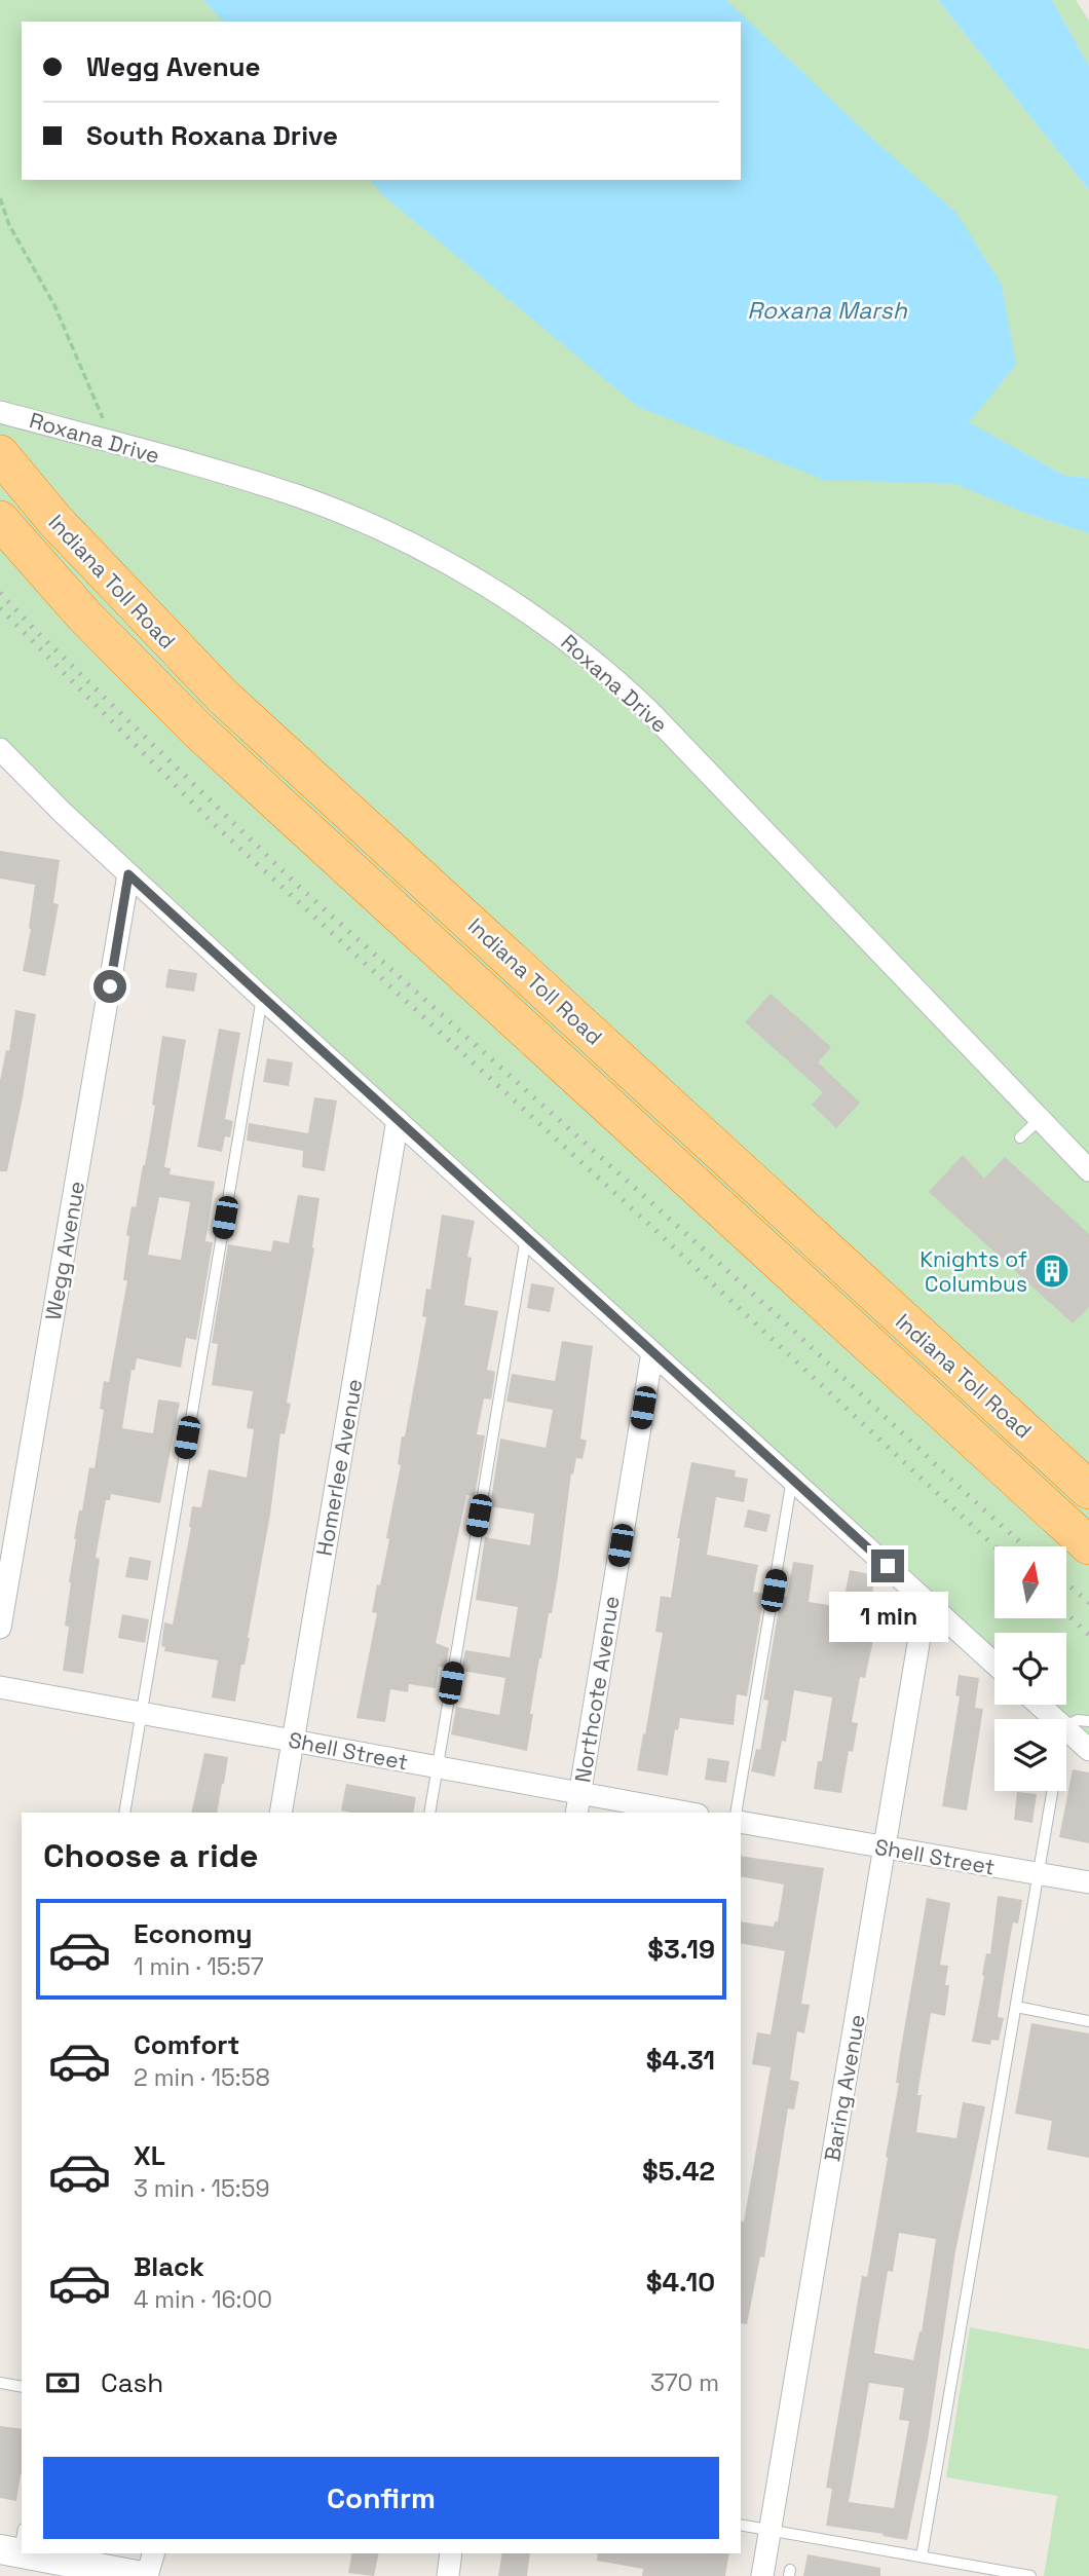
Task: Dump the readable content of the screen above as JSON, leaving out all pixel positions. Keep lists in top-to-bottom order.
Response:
{
  "streets": {
    "highway": ["Indiana Toll Road"],
    "street": [
      "Roxana Drive",
      "Wegg Avenue",
      "Homerlee Avenue",
      "Northcote Avenue",
      "Shell Street",
      "Baring Avenue"
    ]
  },
  "crossings": [
    ["Homerlee Avenue", "Shell Street"],
    ["Northcote Avenue", "Shell Street"],
    ["Shell Street", "Baring Avenue"]
  ],
  "water": ["Roxana Marsh"],
  "places": {
    "building": ["Knights of Columbus"]
  },
  "north": "top",
  "page": {
    "banner": ["Wegg Avenue", "South Roxana Drive"],
    "bubble": "1 min",
    "heading": "Choose a ride",
    "list": [
      {
        "name": "Economy",
        "note": "1 min · 15:57",
        "value": "$3.19"
      },
      {
        "name": "Comfort",
        "note": "2 min · 15:58",
        "value": "$4.31"
      },
      {
        "name": "XL",
        "note": "3 min · 15:59",
        "value": "$5.42"
      },
      {
        "name": "Black",
        "note": "4 min · 16:00",
        "value": "$4.10"
      }
    ],
    "pay": ["Cash", "370 m"],
    "buttons": "Confirm"
  }
}
